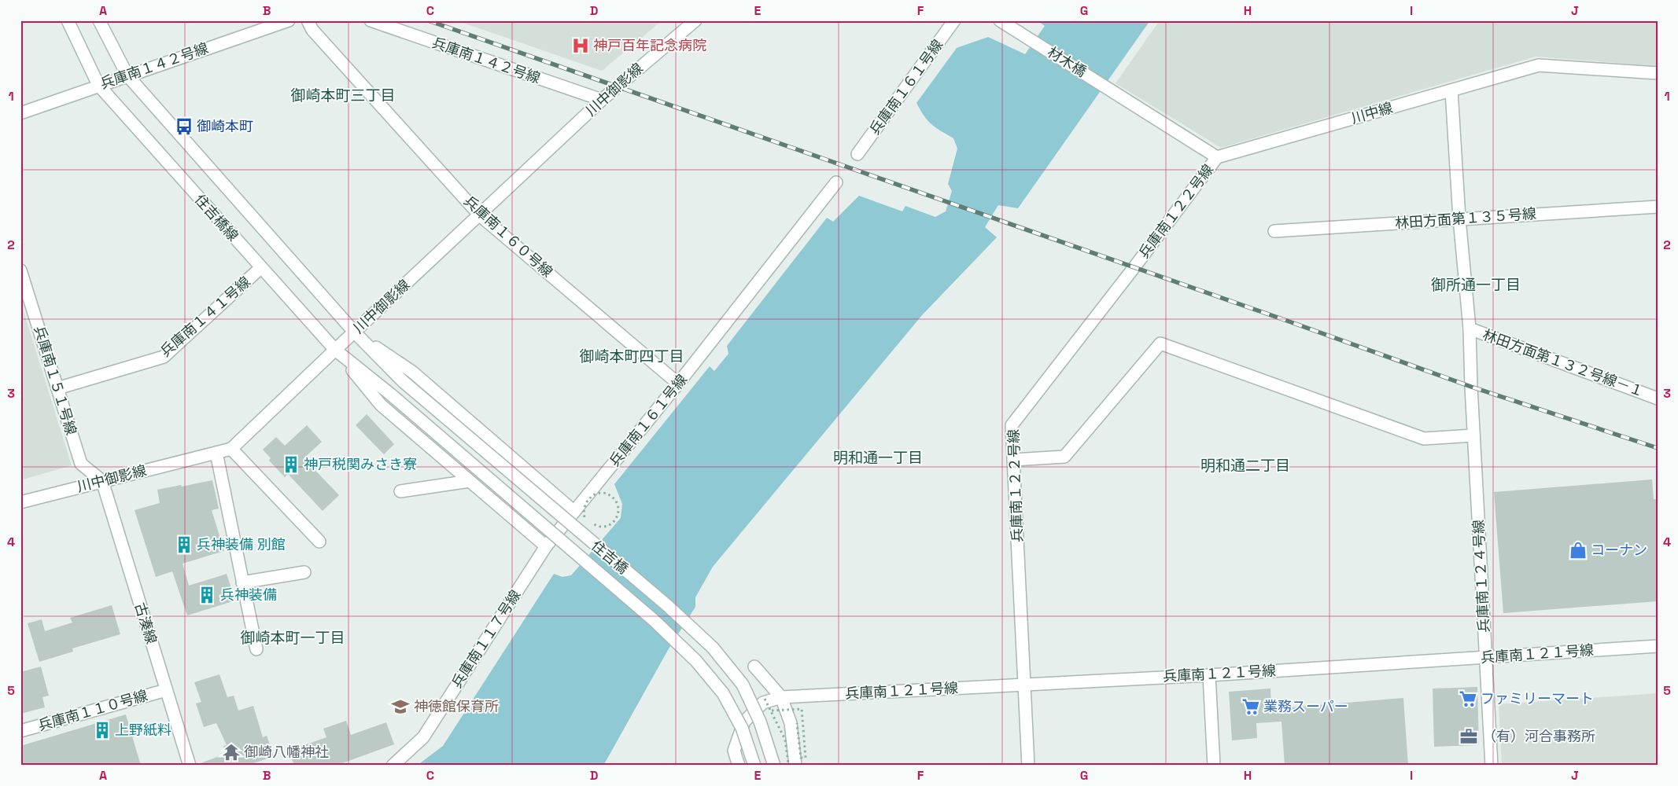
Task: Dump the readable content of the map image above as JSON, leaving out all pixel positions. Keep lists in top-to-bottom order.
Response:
{
  "streets": {
    "street": [
      "兵庫南１４２号線",
      "材木橋",
      "兵庫南１６１号線",
      "川中御影線",
      "川中線",
      "兵庫南１２２号線",
      "住吉橋線",
      "林田方面第１３５号線",
      "兵庫南１６０号線",
      "兵庫南１４１号線",
      "林田方面第１３２号線－１",
      "兵庫南１５１号線",
      "住吉橋",
      "兵庫南１２４号線",
      "古湊線",
      "兵庫南１１７号線",
      "兵庫南１２１号線",
      "兵庫南１１０号線"
    ]
  },
  "crossings": [
    ["兵庫南１４２号線", "川中御影線"],
    ["兵庫南１４２号線", "住吉橋線"],
    ["材木橋", "川中線"],
    ["材木橋", "兵庫南１２２号線"],
    ["兵庫南１６１号線", "兵庫南１６０号線"],
    ["兵庫南１６１号線", "兵庫南１１７号線"],
    ["川中御影線", "住吉橋線"],
    ["川中御影線", "兵庫南１６０号線"],
    ["川中御影線", "兵庫南１５１号線"],
    ["川中御影線", "古湊線"],
    ["川中線", "兵庫南１２２号線"],
    ["川中線", "兵庫南１２４号線"],
    ["兵庫南１２２号線", "兵庫南１２１号線"],
    ["住吉橋線", "兵庫南１４１号線"],
    ["住吉橋線", "住吉橋"],
    ["林田方面第１３５号線", "兵庫南１２４号線"],
    ["兵庫南１４１号線", "兵庫南１５１号線"],
    ["林田方面第１３２号線－１", "兵庫南１２４号線"],
    ["兵庫南１５１号線", "古湊線"],
    ["兵庫南１２４号線", "兵庫南１２１号線"],
    ["古湊線", "兵庫南１１０号線"]
  ],
  "districts": [
    "御崎本町三丁目",
    "御所通一丁目",
    "御崎本町四丁目",
    "明和通一丁目",
    "明和通二丁目",
    "御崎本町一丁目"
  ],
  "places": {
    "hospital": ["神戸百年記念病院"],
    "bus stop": ["御崎本町"],
    "building": [
      "神戸税関みさき寮",
      "兵神装備 別館",
      "兵神装備",
      "上野紙料"
    ],
    "shop": ["コーナン"],
    "supermarket": ["ファミリーマート", "業務スーパー"],
    "school or university": ["神徳館保育所"],
    "office": ["（有）河合事務所"],
    "temple": ["御崎八幡神社"]
  },
  "grid": {
    "columns": [
      "A",
      "B",
      "C",
      "D",
      "E",
      "F",
      "G",
      "H",
      "I",
      "J"
    ],
    "rows": [
      "1",
      "2",
      "3",
      "4",
      "5"
    ]
  }
}
